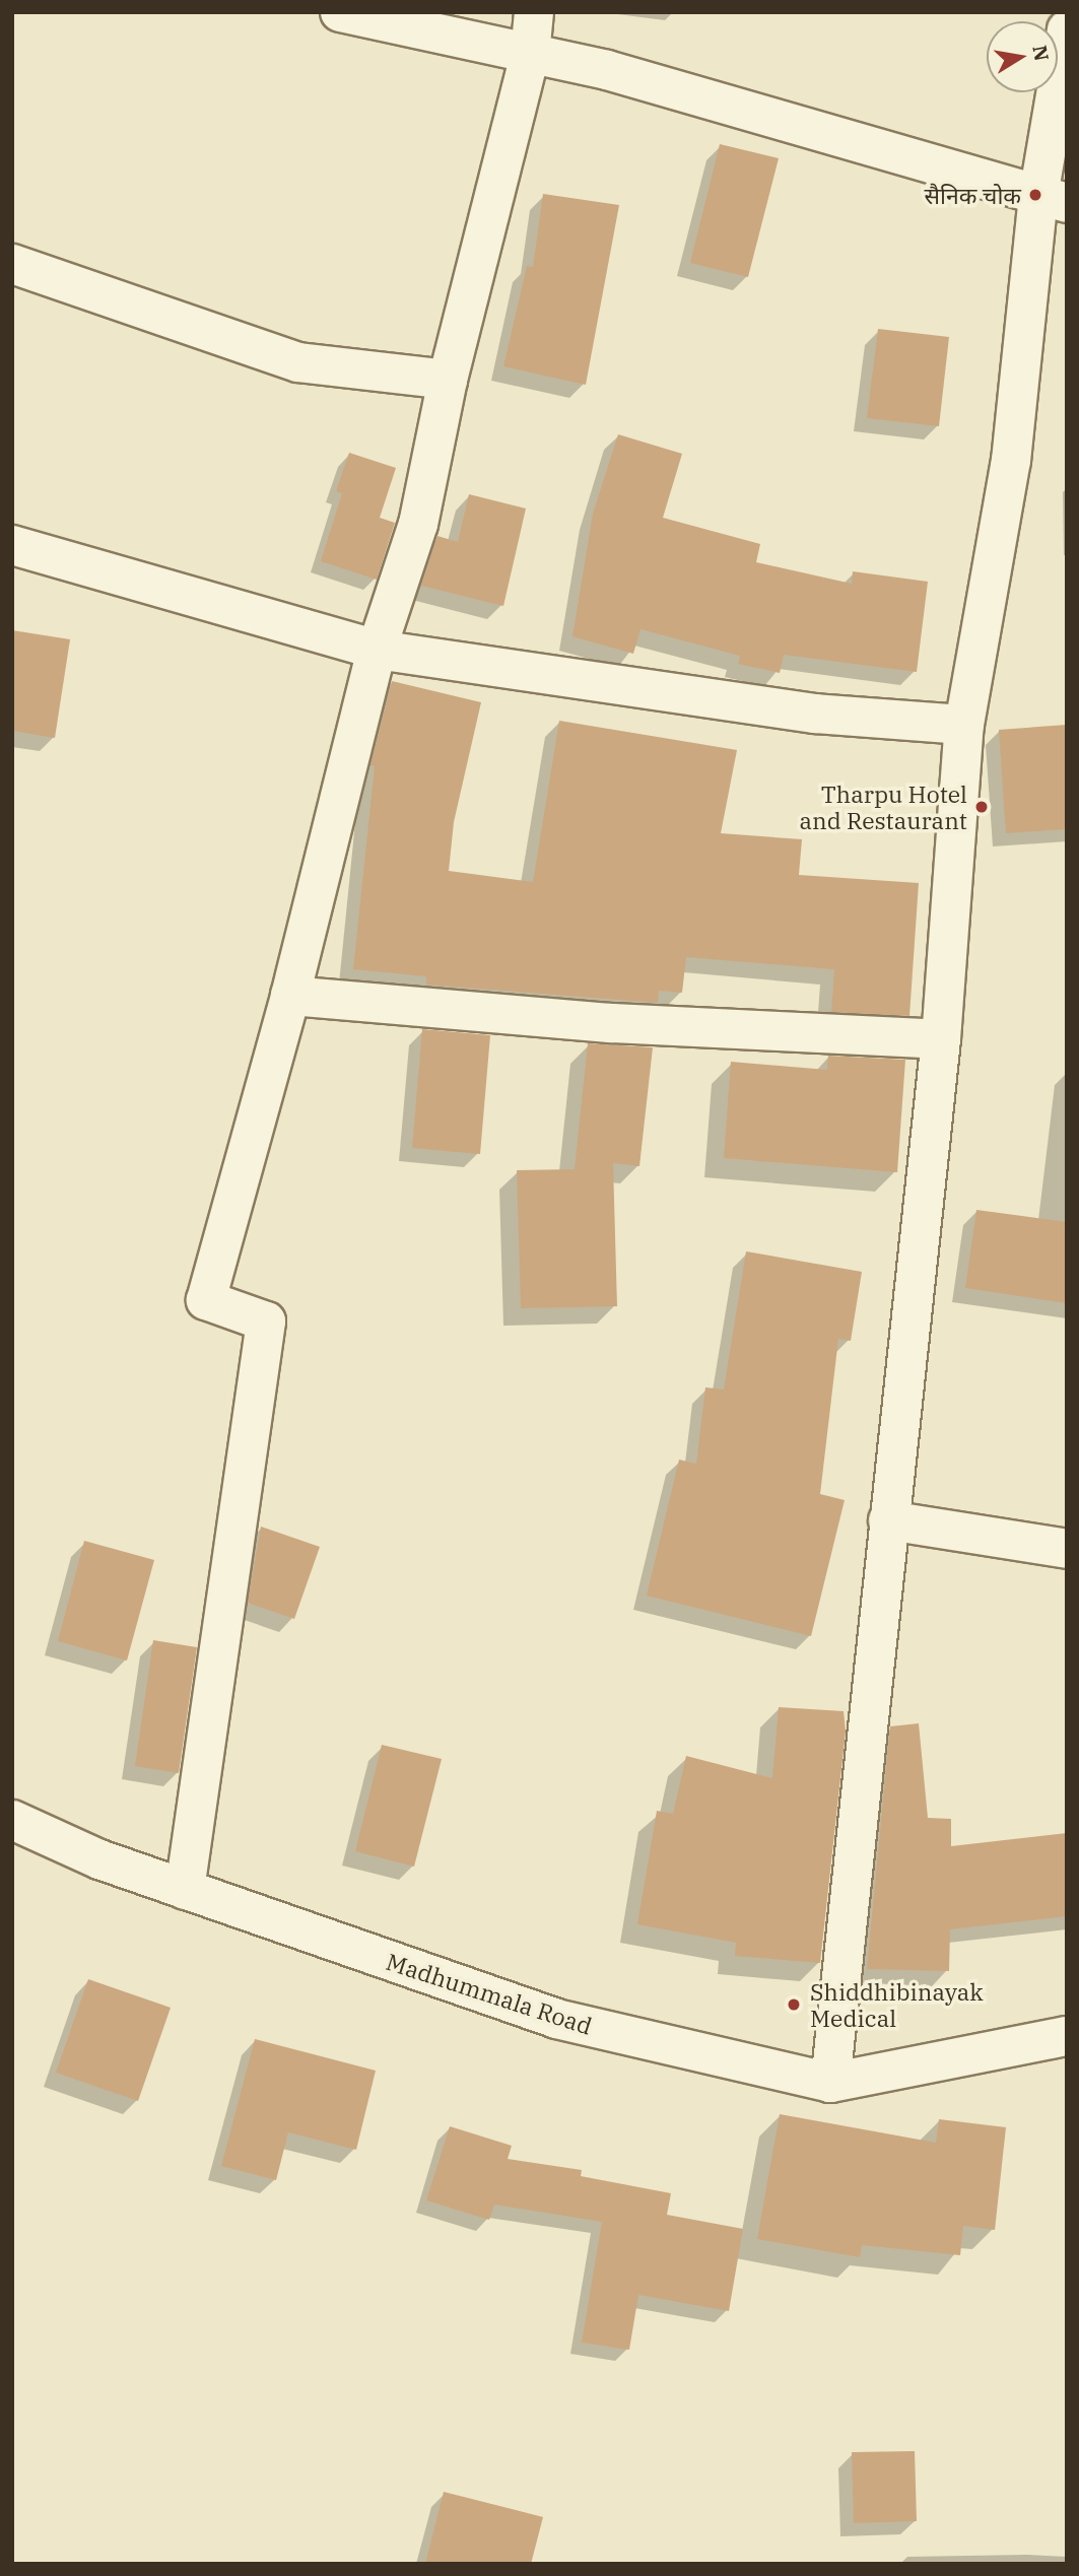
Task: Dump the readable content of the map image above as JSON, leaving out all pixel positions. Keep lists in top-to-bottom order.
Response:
{
  "streets": {
    "street": ["Madhummala Road"]
  },
  "places": ["सैनिक चोक", "Tharpu Hotel and Restaurant", "Shiddhibinayak Medical"],
  "north": "right"
}
